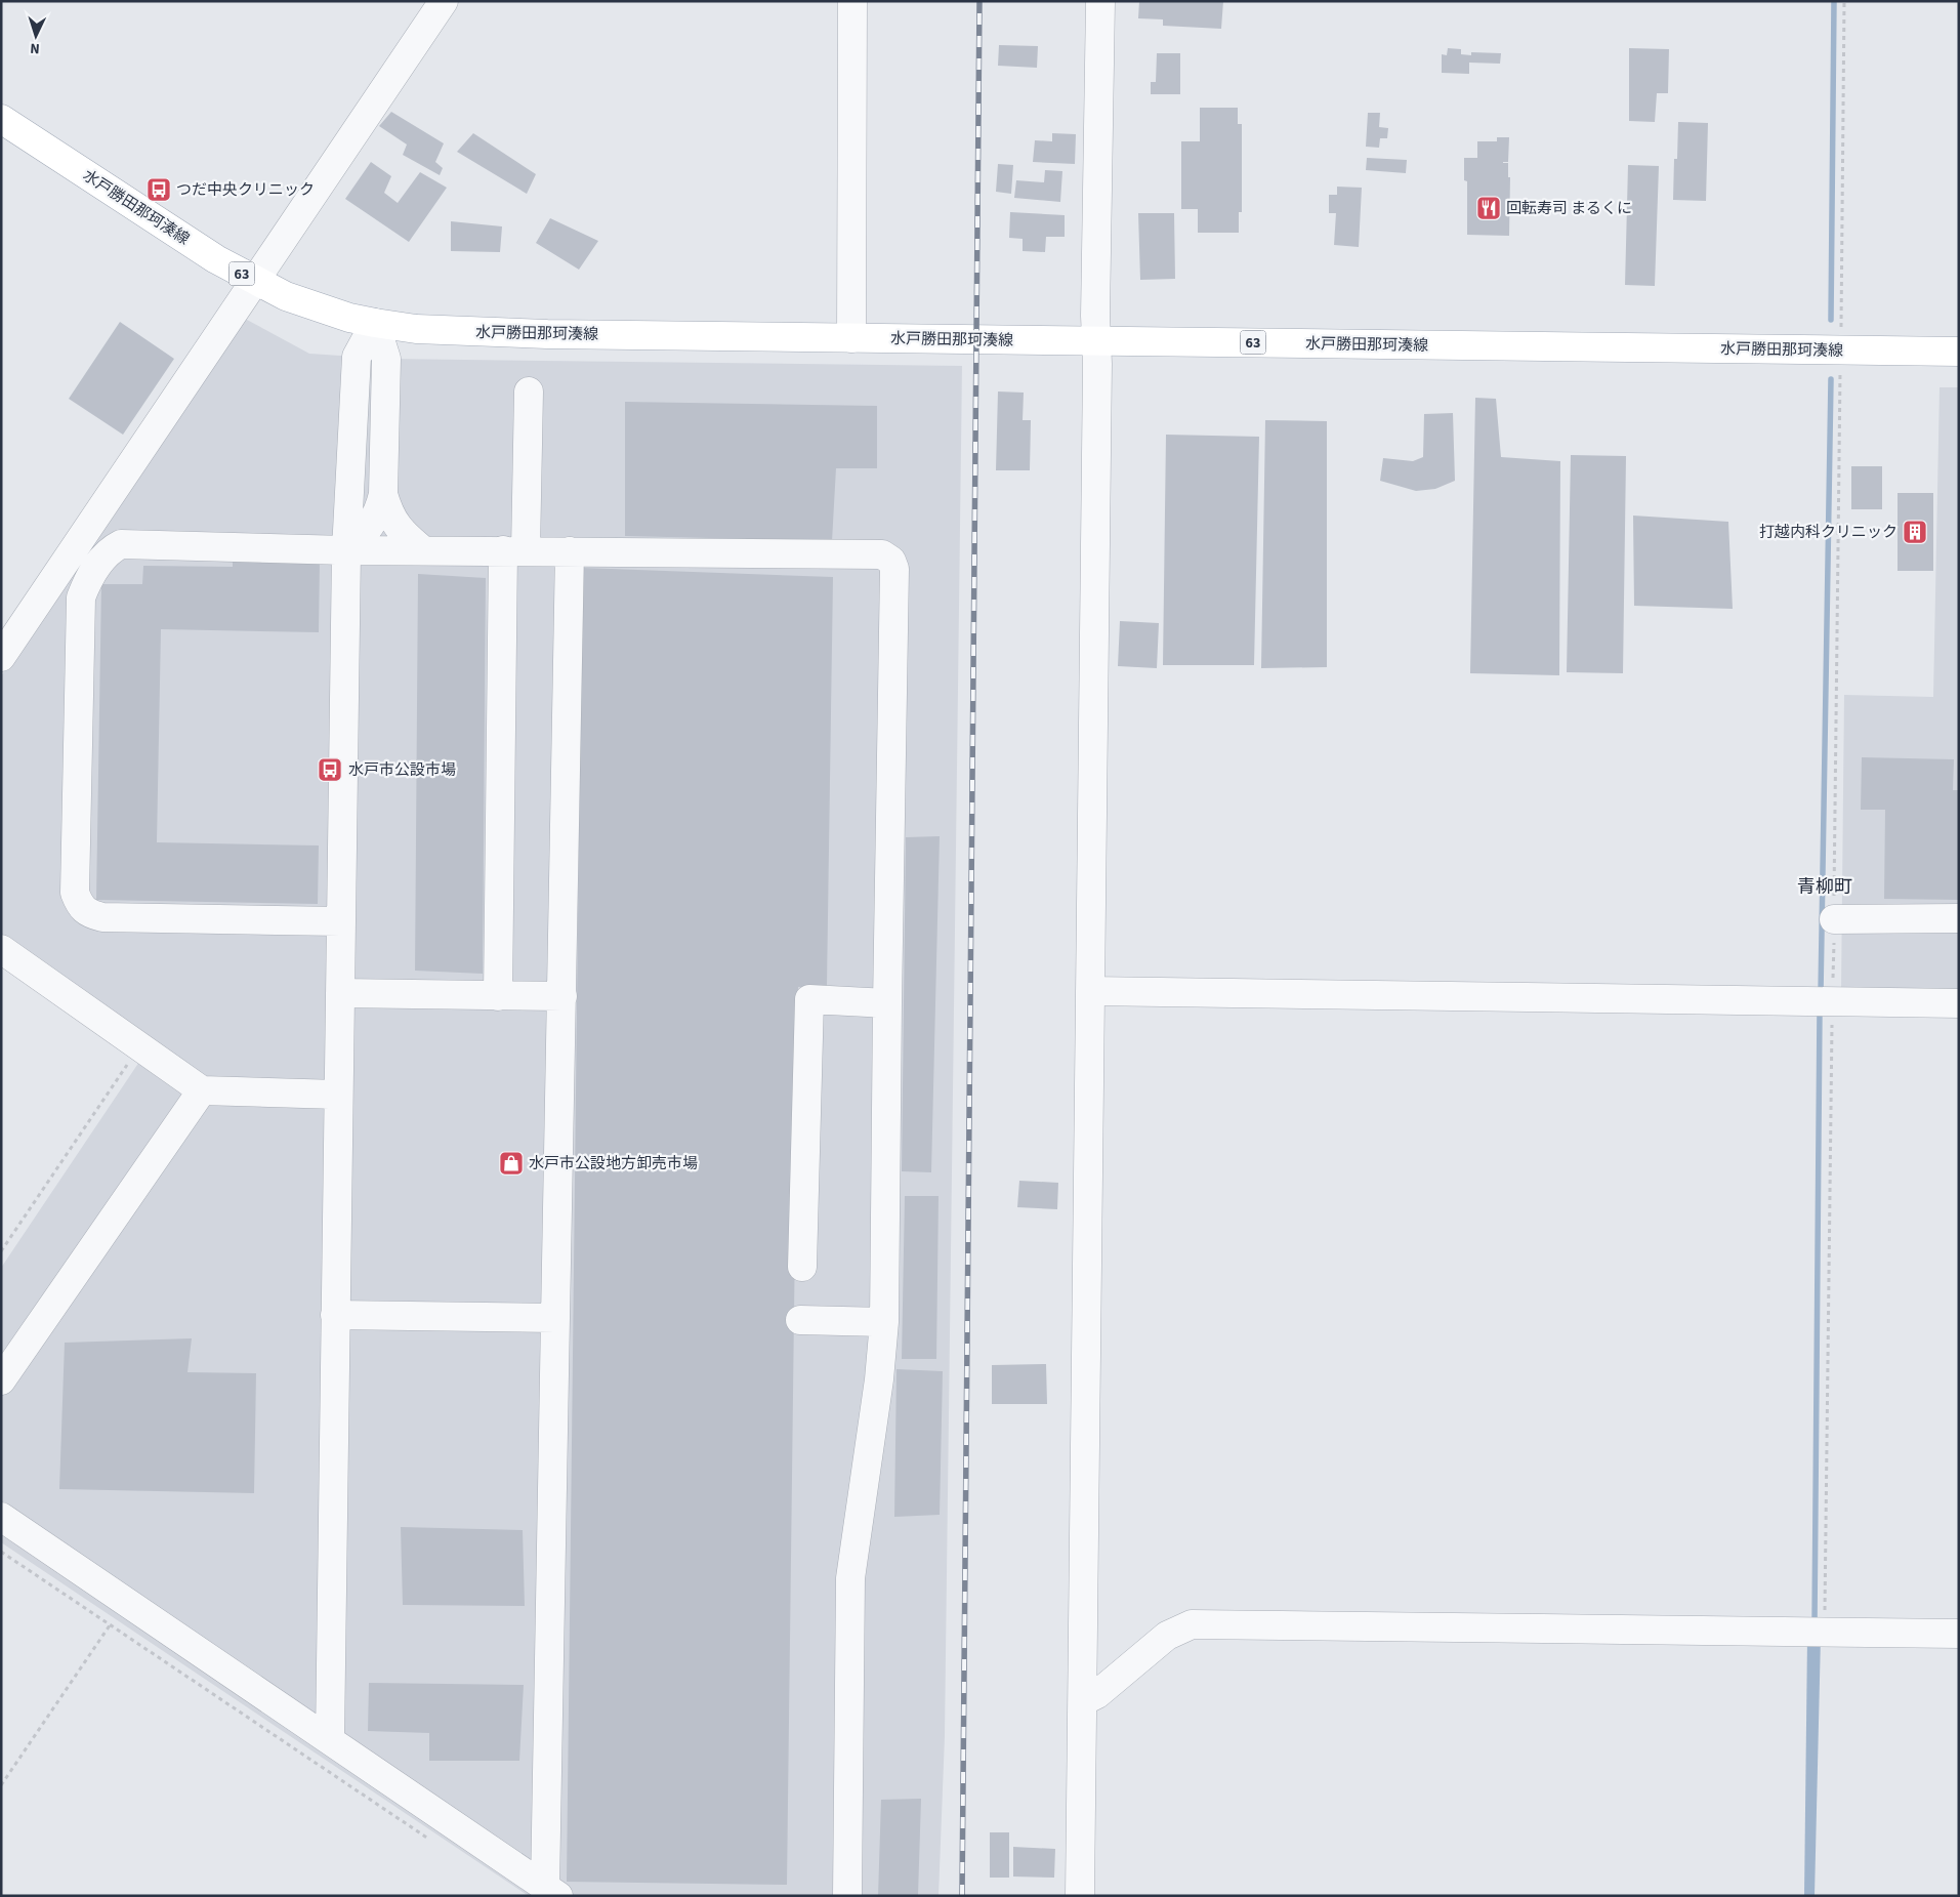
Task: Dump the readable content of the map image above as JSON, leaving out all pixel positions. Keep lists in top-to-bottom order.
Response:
{
  "streets": {
    "main road": ["水戸勝田那珂湊線", "63"]
  },
  "districts": ["青柳町"],
  "places": {
    "bus stop": ["つだ中央クリニック", "水戸市公設市場"],
    "restaurant": ["回転寿司 まるくに"],
    "building": ["打越内科クリニック"],
    "shop": ["水戸市公設地方卸売市場"]
  },
  "north": "bottom"
}
